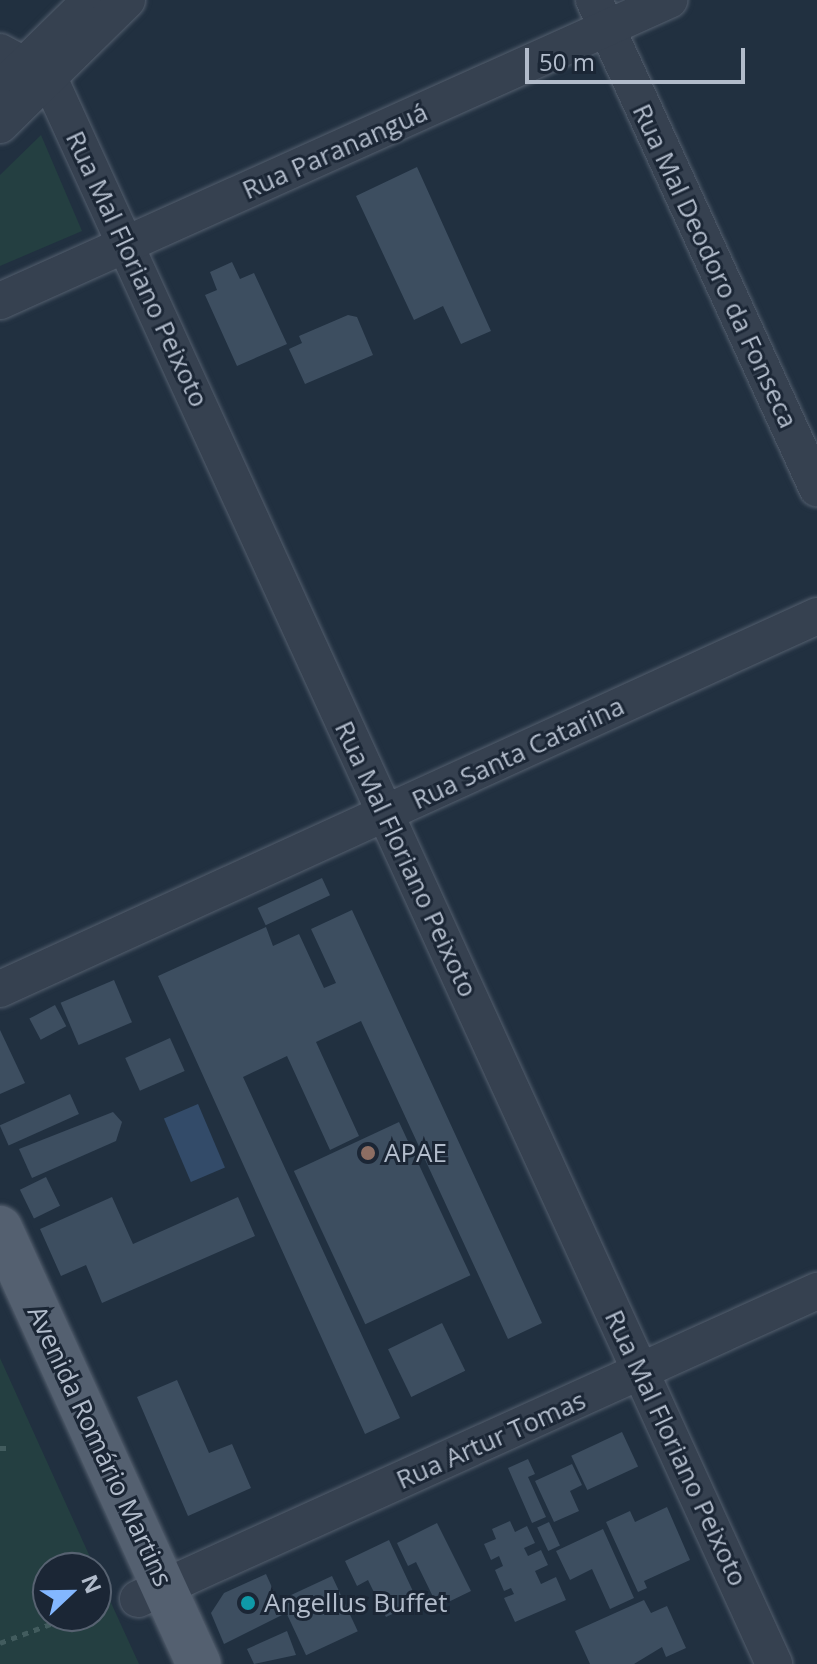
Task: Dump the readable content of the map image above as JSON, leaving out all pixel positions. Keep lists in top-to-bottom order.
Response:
{
  "streets": {
    "main road": ["Avenida Romário Martins"],
    "street": [
      "Rua Parananguá",
      "Rua Mal Deodoro da Fonseca",
      "Rua Mal Floriano Peixoto",
      "Rua Santa Catarina",
      "Rua Artur Tomas"
    ]
  },
  "crossings": [
    ["Rua Parananguá", "Rua Mal Deodoro da Fonseca"],
    ["Rua Parananguá", "Rua Mal Floriano Peixoto"],
    ["Rua Mal Floriano Peixoto", "Rua Santa Catarina"],
    ["Rua Mal Floriano Peixoto", "Rua Artur Tomas"],
    ["Rua Artur Tomas", "Avenida Romário Martins"]
  ],
  "places": ["APAE", "Angellus Buffet"],
  "scale_bar": "50 m",
  "north": "right"
}
